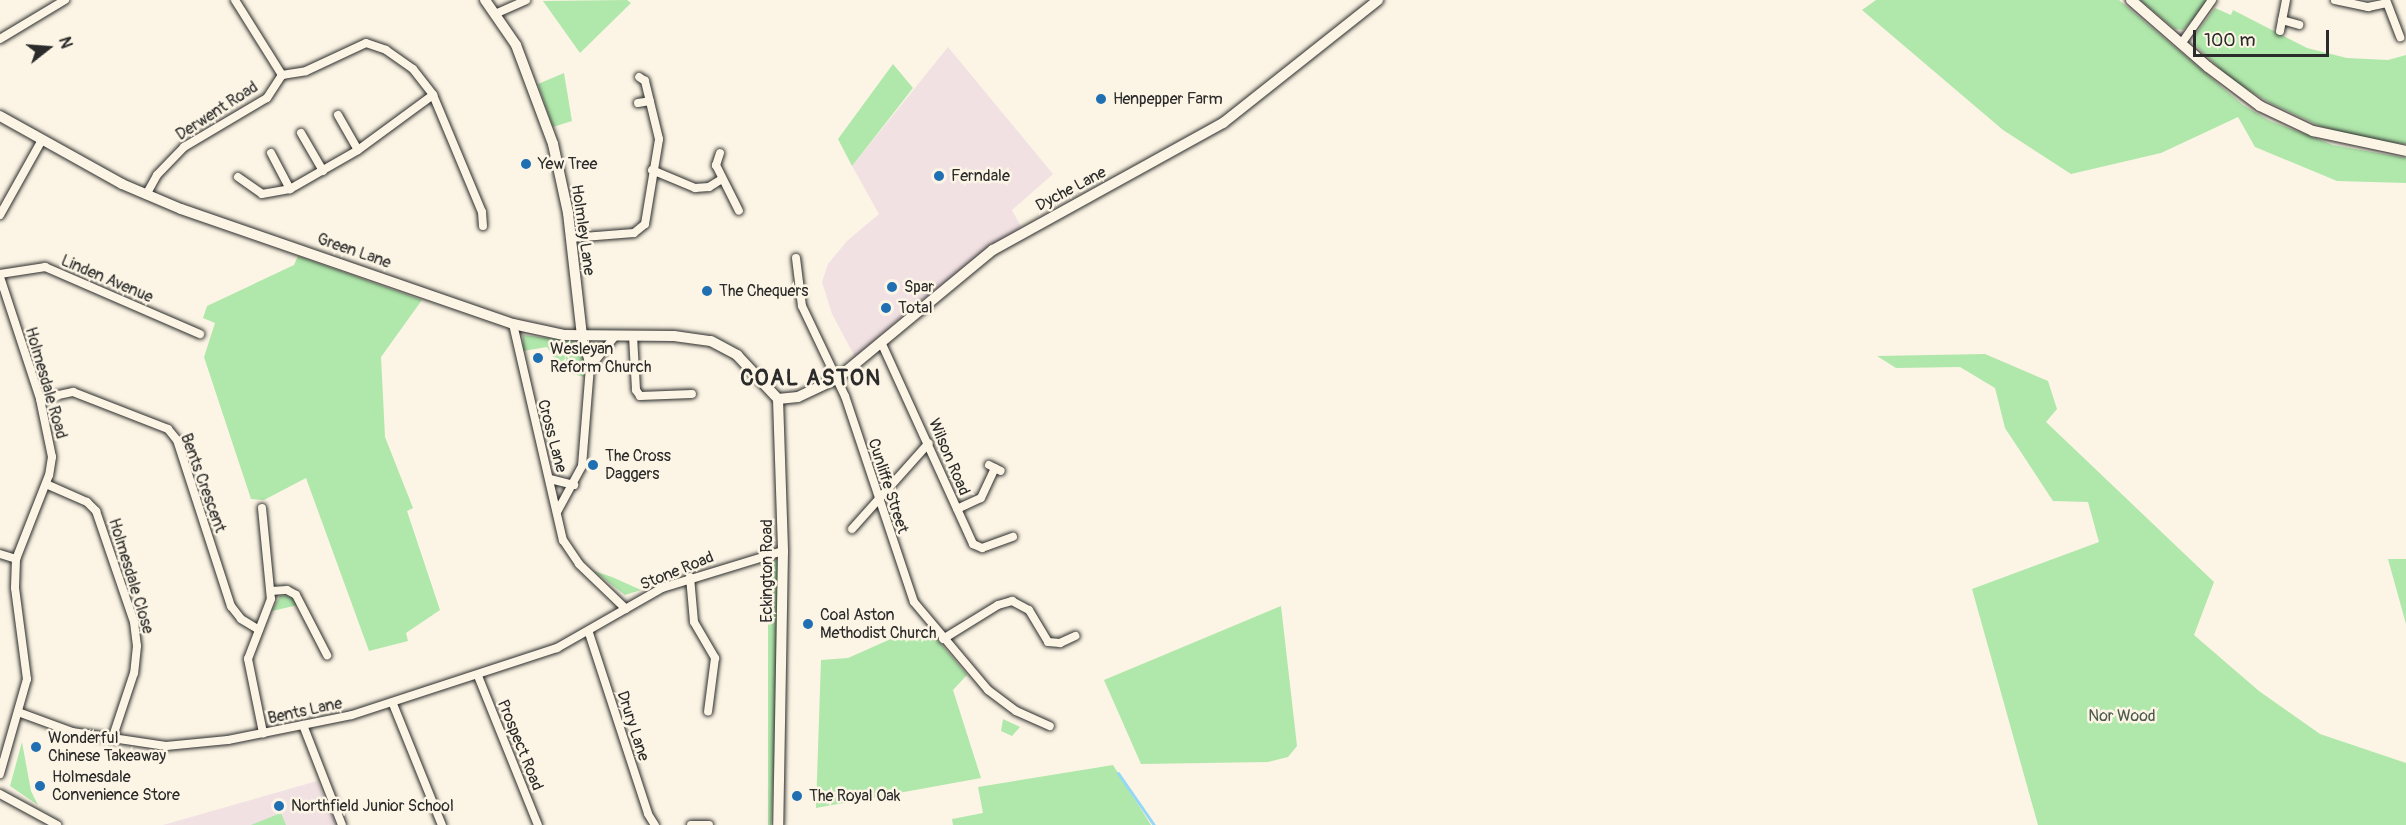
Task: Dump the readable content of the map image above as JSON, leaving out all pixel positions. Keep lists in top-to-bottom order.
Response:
{
  "streets": {
    "main road": [
      "Dyche Lane",
      "Holmley Lane",
      "Green Lane",
      "Eckington Road"
    ],
    "street": [
      "Derwent Road",
      "Linden Avenue",
      "Holmesdale Road",
      "Cross Lane",
      "Wilson Road",
      "Bents Crescent",
      "Cunliffe Street",
      "Stone Road",
      "Holmesdale Close",
      "Bents Lane",
      "Drury Lane",
      "Prospect Road"
    ]
  },
  "crossings": [
    ["Derwent Road", "Green Lane"],
    ["Dyche Lane", "Green Lane"],
    ["Dyche Lane", "Wilson Road"],
    ["Dyche Lane", "Cunliffe Street"],
    ["Dyche Lane", "Eckington Road"],
    ["Holmley Lane", "Green Lane"],
    ["Green Lane", "Cross Lane"],
    ["Green Lane", "Eckington Road"],
    ["Linden Avenue", "Holmesdale Road"],
    ["Holmesdale Road", "Bents Crescent"],
    ["Holmesdale Road", "Holmesdale Close"],
    ["Holmesdale Road", "Bents Lane"],
    ["Cross Lane", "Stone Road"],
    ["Stone Road", "Eckington Road"],
    ["Stone Road", "Bents Lane"],
    ["Stone Road", "Drury Lane"],
    ["Holmesdale Close", "Bents Lane"],
    ["Bents Lane", "Drury Lane"],
    ["Bents Lane", "Prospect Road"]
  ],
  "districts": ["COAL ASTON"],
  "parks": ["Nor Wood"],
  "places": [
    "Henpepper Farm",
    "Yew Tree",
    "Ferndale",
    "Spar",
    "The Chequers",
    "Total",
    "Wesleyan Reform Church",
    "The Cross Daggers",
    "Coal Aston Methodist Church",
    "Wonderful Chinese Takeaway",
    "Holmesdale Convenience Store",
    "The Royal Oak",
    "Northfield Junior School"
  ],
  "scale_bar": "100 m",
  "north": "right"
}
